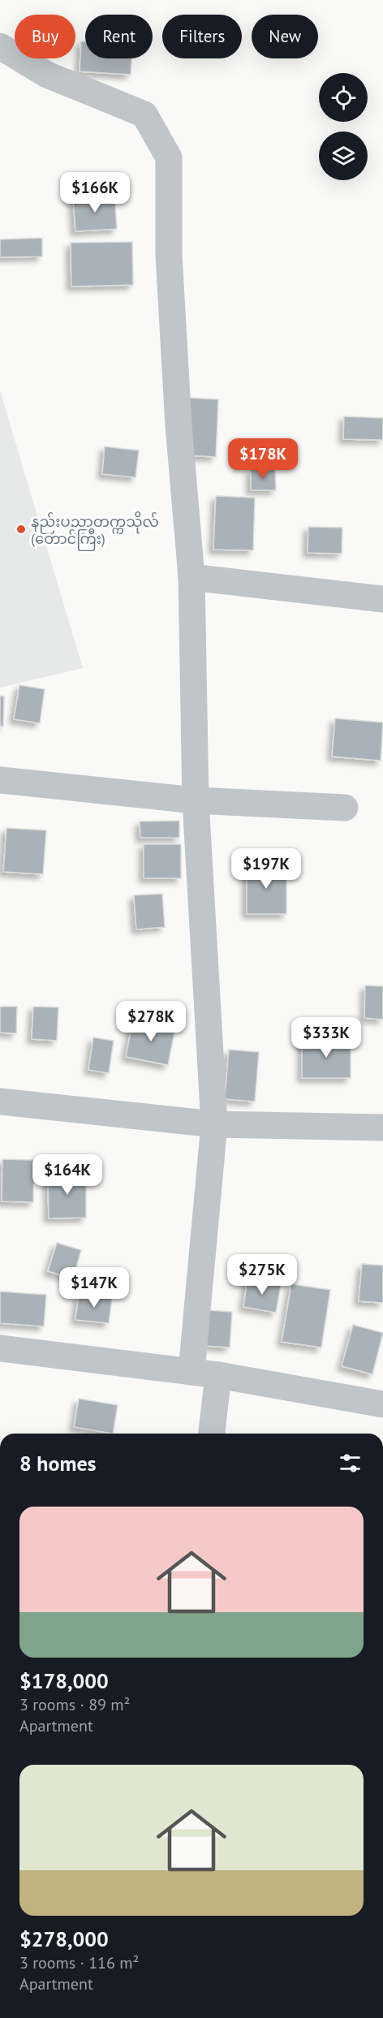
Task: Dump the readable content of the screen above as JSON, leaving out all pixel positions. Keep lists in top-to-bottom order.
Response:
{
  "places": ["နည်းပညာတက္ကသိုလ် (တောင်ကြီး)"],
  "page": {
    "chip": [
      "Buy",
      "Rent",
      "Filters",
      "New"
    ],
    "price": [
      "$166K",
      "$178K",
      "$197K",
      "$278K",
      "$333K",
      "$164K",
      "$275K",
      "$147K"
    ],
    "heading": "8 homes",
    "list": [
      {
        "name": "$178,000",
        "note": "3 rooms · 89 m² · Apartment"
      },
      {
        "name": "$278,000",
        "note": "3 rooms · 116 m² · Apartment"
      }
    ]
  }
}
